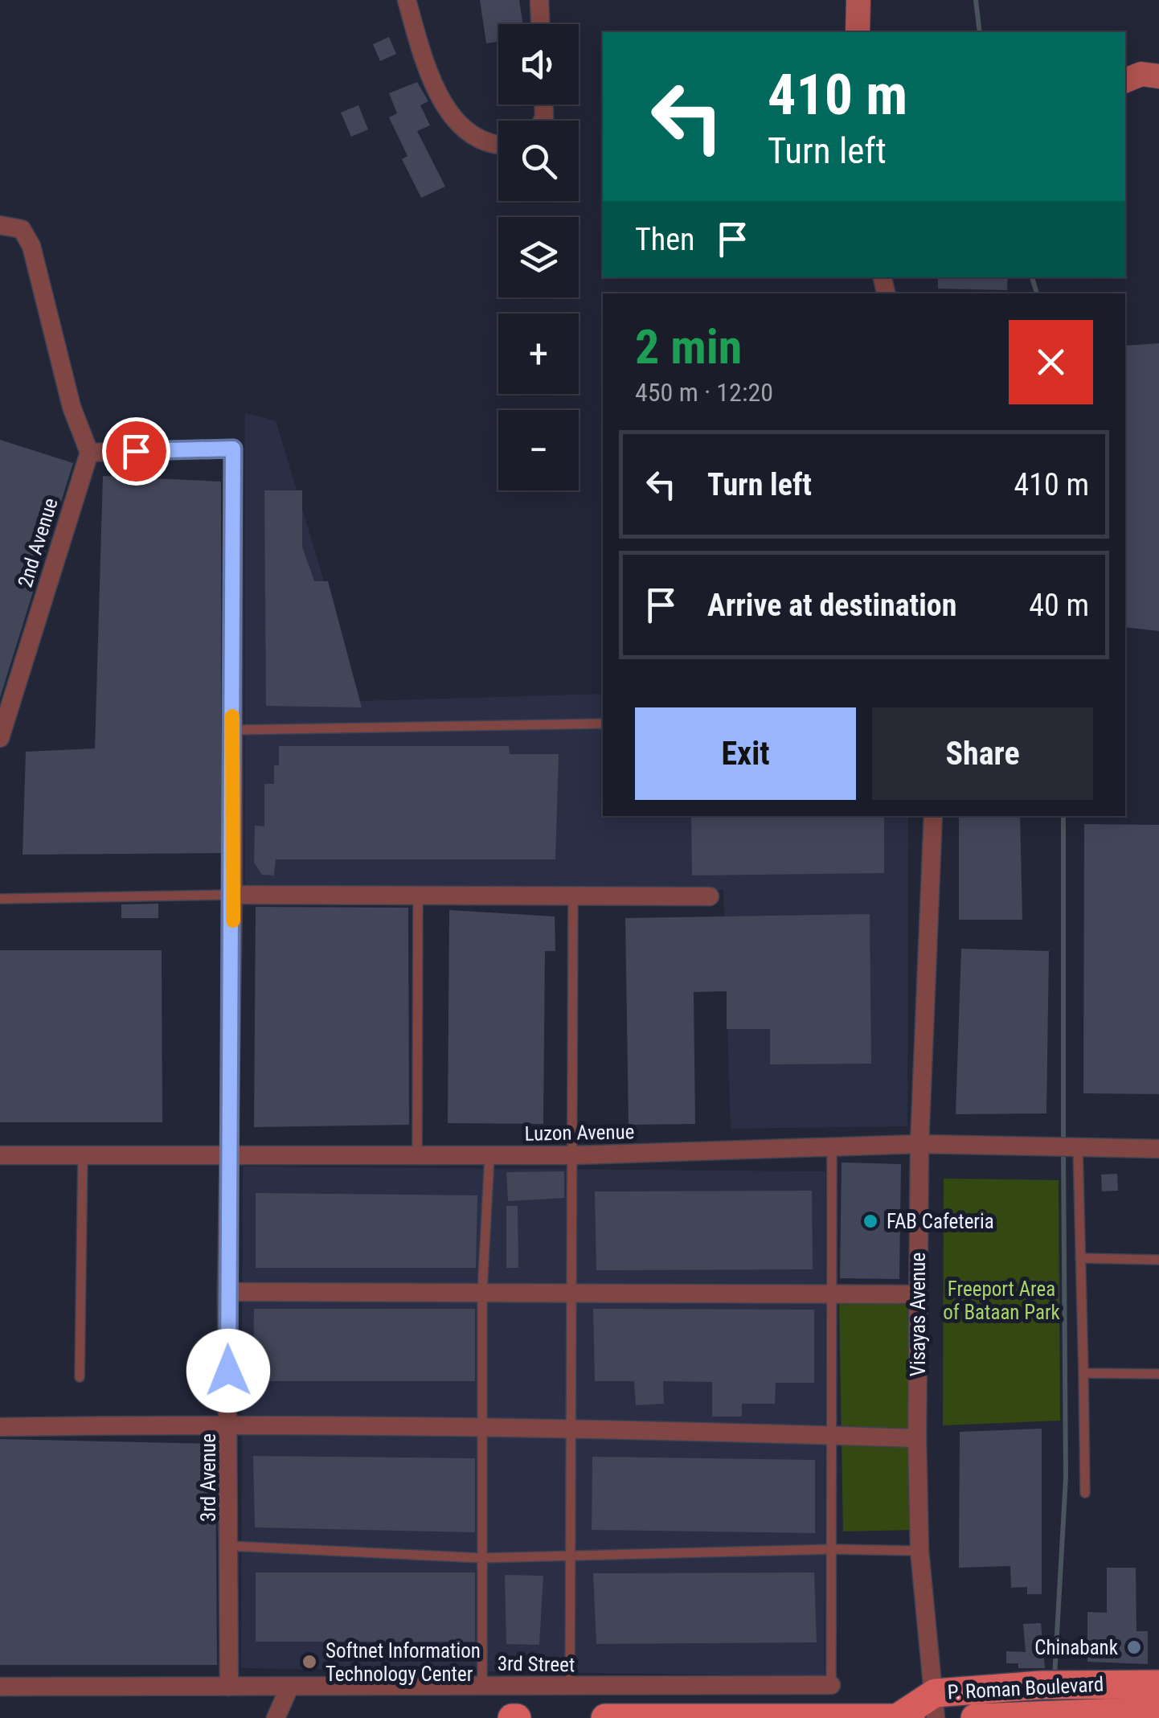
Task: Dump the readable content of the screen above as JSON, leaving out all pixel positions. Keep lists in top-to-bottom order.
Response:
{
  "streets": {
    "main road": ["P. Roman Boulevard"],
    "street": [
      "2nd Avenue",
      "Luzon Avenue",
      "Visayas Avenue",
      "3rd Avenue",
      "3rd Street"
    ]
  },
  "crossings": [
    ["2nd Avenue", "3rd Avenue"],
    ["Luzon Avenue", "Visayas Avenue"],
    ["Luzon Avenue", "3rd Avenue"],
    ["Visayas Avenue", "P. Roman Boulevard"],
    ["3rd Avenue", "3rd Street"]
  ],
  "parks": ["Freeport Area of Bataan Park"],
  "places": ["FAB Cafeteria", "Chinabank", "Softnet Information Technology Center"],
  "page": {
    "map_buttons": ["+", "−"],
    "turn": ["410 m", "Turn left"],
    "then": "Then",
    "heading": ["2 min", "450 m · 12:20"],
    "list": [
      {
        "name": "Turn left",
        "value": "410 m"
      },
      {
        "name": "Arrive at destination",
        "value": "40 m"
      }
    ],
    "buttons": ["Exit", "Share"]
  }
}
